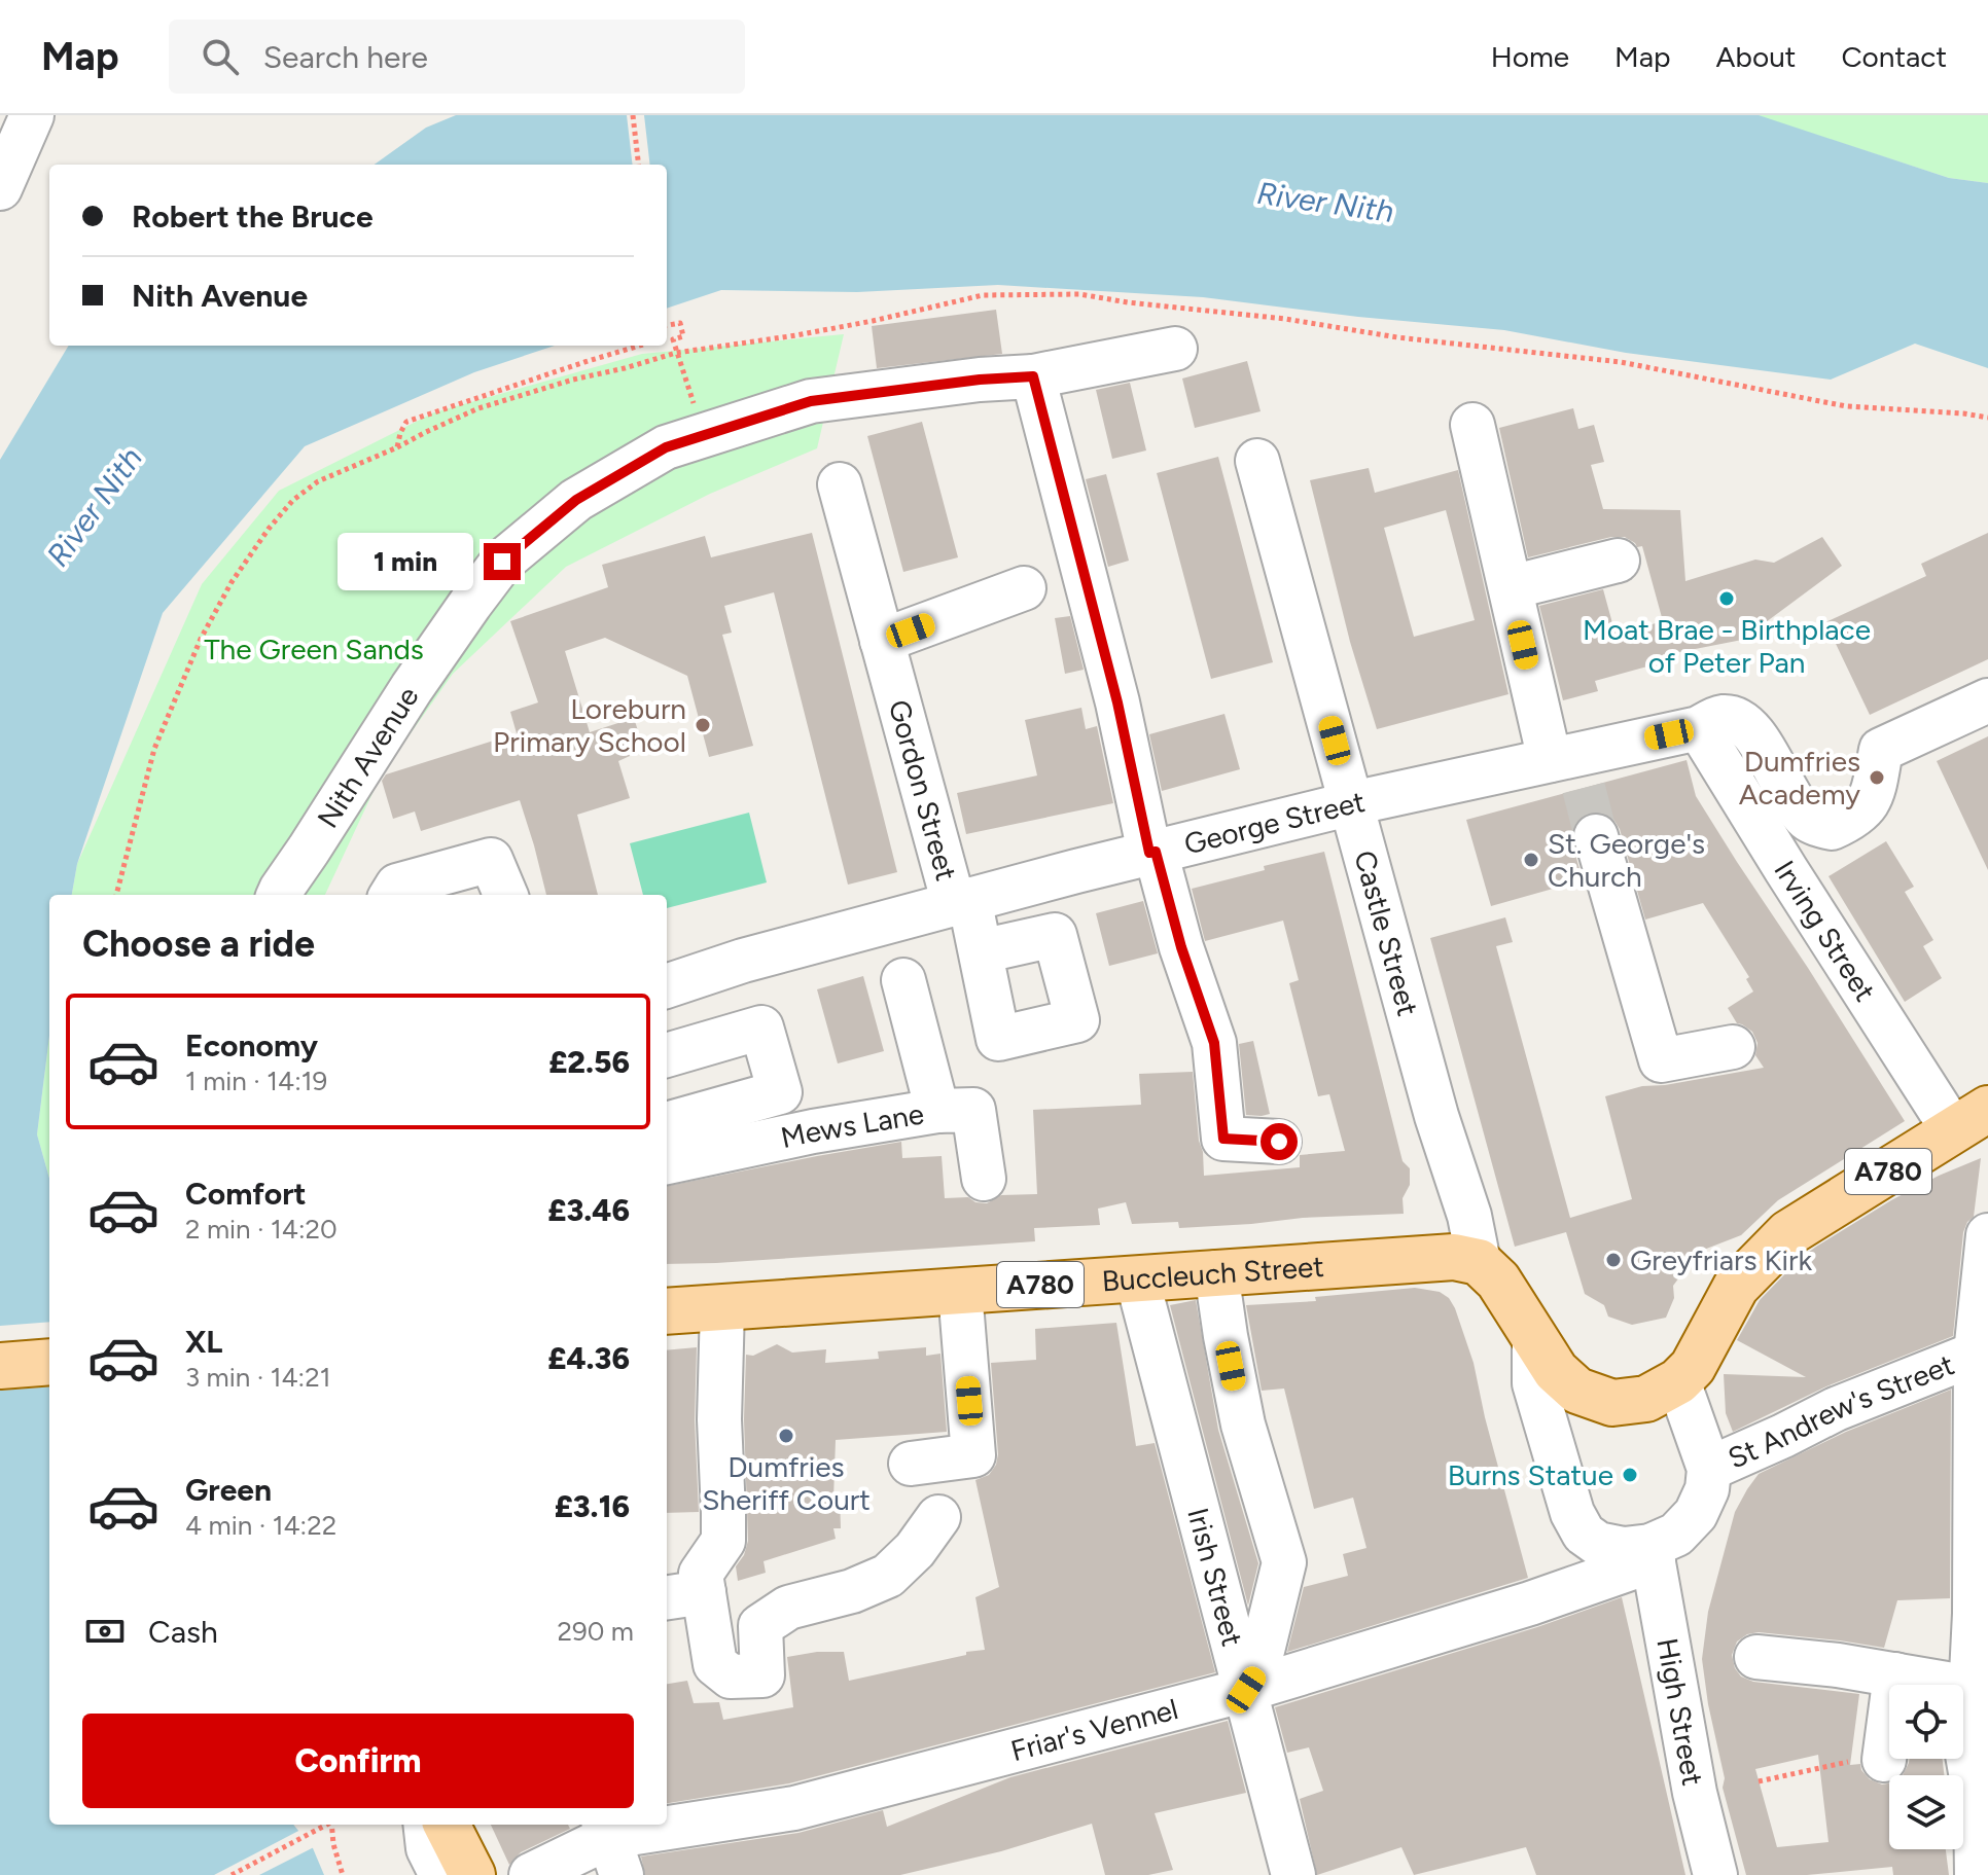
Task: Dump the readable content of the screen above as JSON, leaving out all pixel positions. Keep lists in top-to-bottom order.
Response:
{
  "streets": {
    "main road": ["A780", "Buccleuch Street"],
    "street": [
      "Nith Avenue",
      "Gordon Street",
      "George Street",
      "Irving Street",
      "Castle Street",
      "Mews Lane",
      "St Andrew's Street",
      "Irish Street",
      "High Street",
      "Friar's Vennel"
    ]
  },
  "crossings": [
    ["Gordon Street", "George Street"],
    ["George Street", "Irving Street"],
    ["George Street", "Castle Street"],
    ["Irving Street", "A780"],
    ["Castle Street", "A780"],
    ["Castle Street", "Buccleuch Street"],
    ["A780", "Buccleuch Street"],
    ["Buccleuch Street", "Irish Street"],
    ["St Andrew's Street", "Friar's Vennel"],
    ["Irish Street", "Friar's Vennel"],
    ["High Street", "Friar's Vennel"]
  ],
  "water": ["River Nith"],
  "parks": ["The Green Sands"],
  "places": [
    "Moat Brae - Birthplace of Peter Pan",
    "Loreburn Primary School",
    "Dumfries Academy",
    "St. George's Church",
    "Greyfriars Kirk",
    "Dumfries Sheriff Court",
    "Burns Statue"
  ],
  "page": {
    "header": "Map",
    "search": "Search here",
    "nav": [
      "Home",
      "Map",
      "About",
      "Contact"
    ],
    "banner": ["Robert the Bruce", "Nith Avenue"],
    "bubble": "1 min",
    "heading": "Choose a ride",
    "list": [
      {
        "name": "Economy",
        "note": "1 min · 14:19",
        "value": "£2.56"
      },
      {
        "name": "Comfort",
        "note": "2 min · 14:20",
        "value": "£3.46"
      },
      {
        "name": "XL",
        "note": "3 min · 14:21",
        "value": "£4.36"
      },
      {
        "name": "Green",
        "note": "4 min · 14:22",
        "value": "£3.16"
      }
    ],
    "pay": ["Cash", "290 m"],
    "buttons": "Confirm"
  }
}
